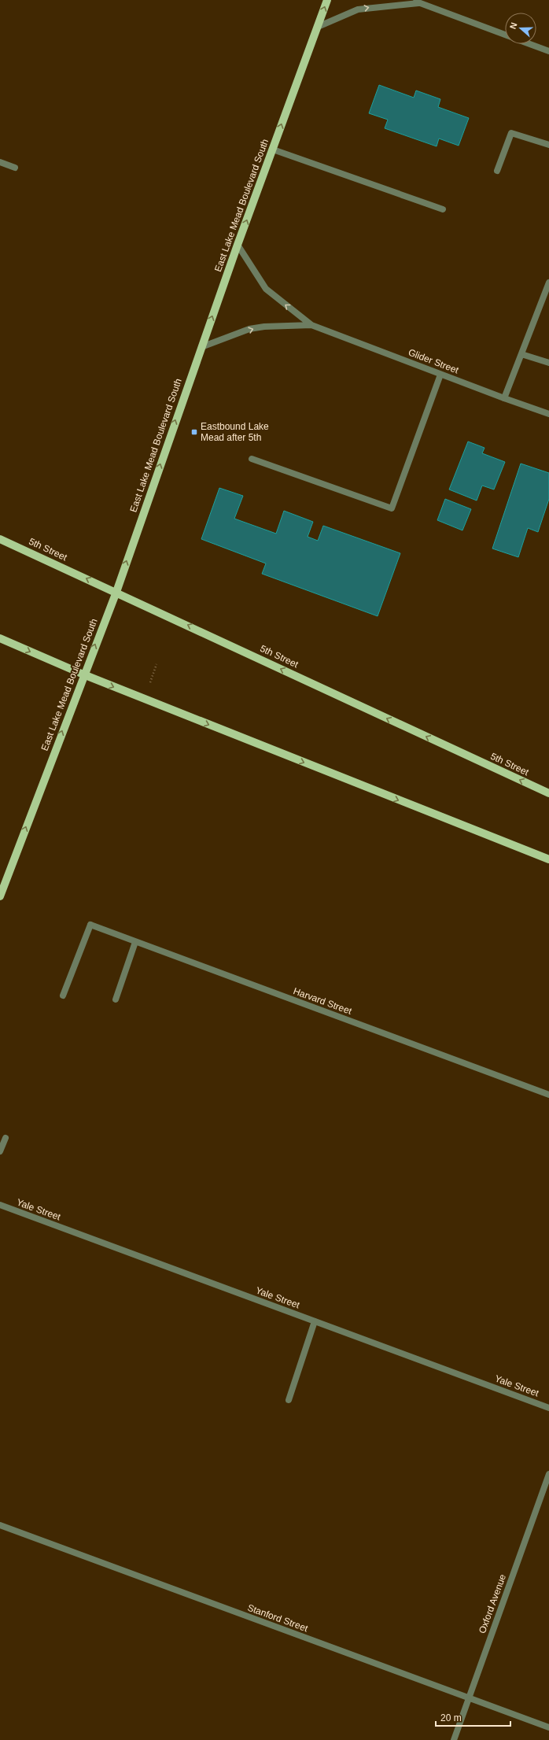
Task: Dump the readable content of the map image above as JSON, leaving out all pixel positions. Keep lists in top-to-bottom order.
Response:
{
  "streets": {
    "main road": ["East Lake Mead Boulevard South", "5th Street"],
    "street": [
      "Glider Street",
      "Harvard Street",
      "Yale Street",
      "Oxford Avenue",
      "Stanford Street"
    ]
  },
  "crossings": [
    ["East Lake Mead Boulevard South", "Glider Street"],
    ["East Lake Mead Boulevard South", "5th Street"],
    ["Oxford Avenue", "Stanford Street"]
  ],
  "one_way": ["East Lake Mead Boulevard South", "5th Street"],
  "places": {
    "transit": ["Eastbound Lake Mead after 5th"]
  },
  "scale_bar": "20 m",
  "north": "left"
}
